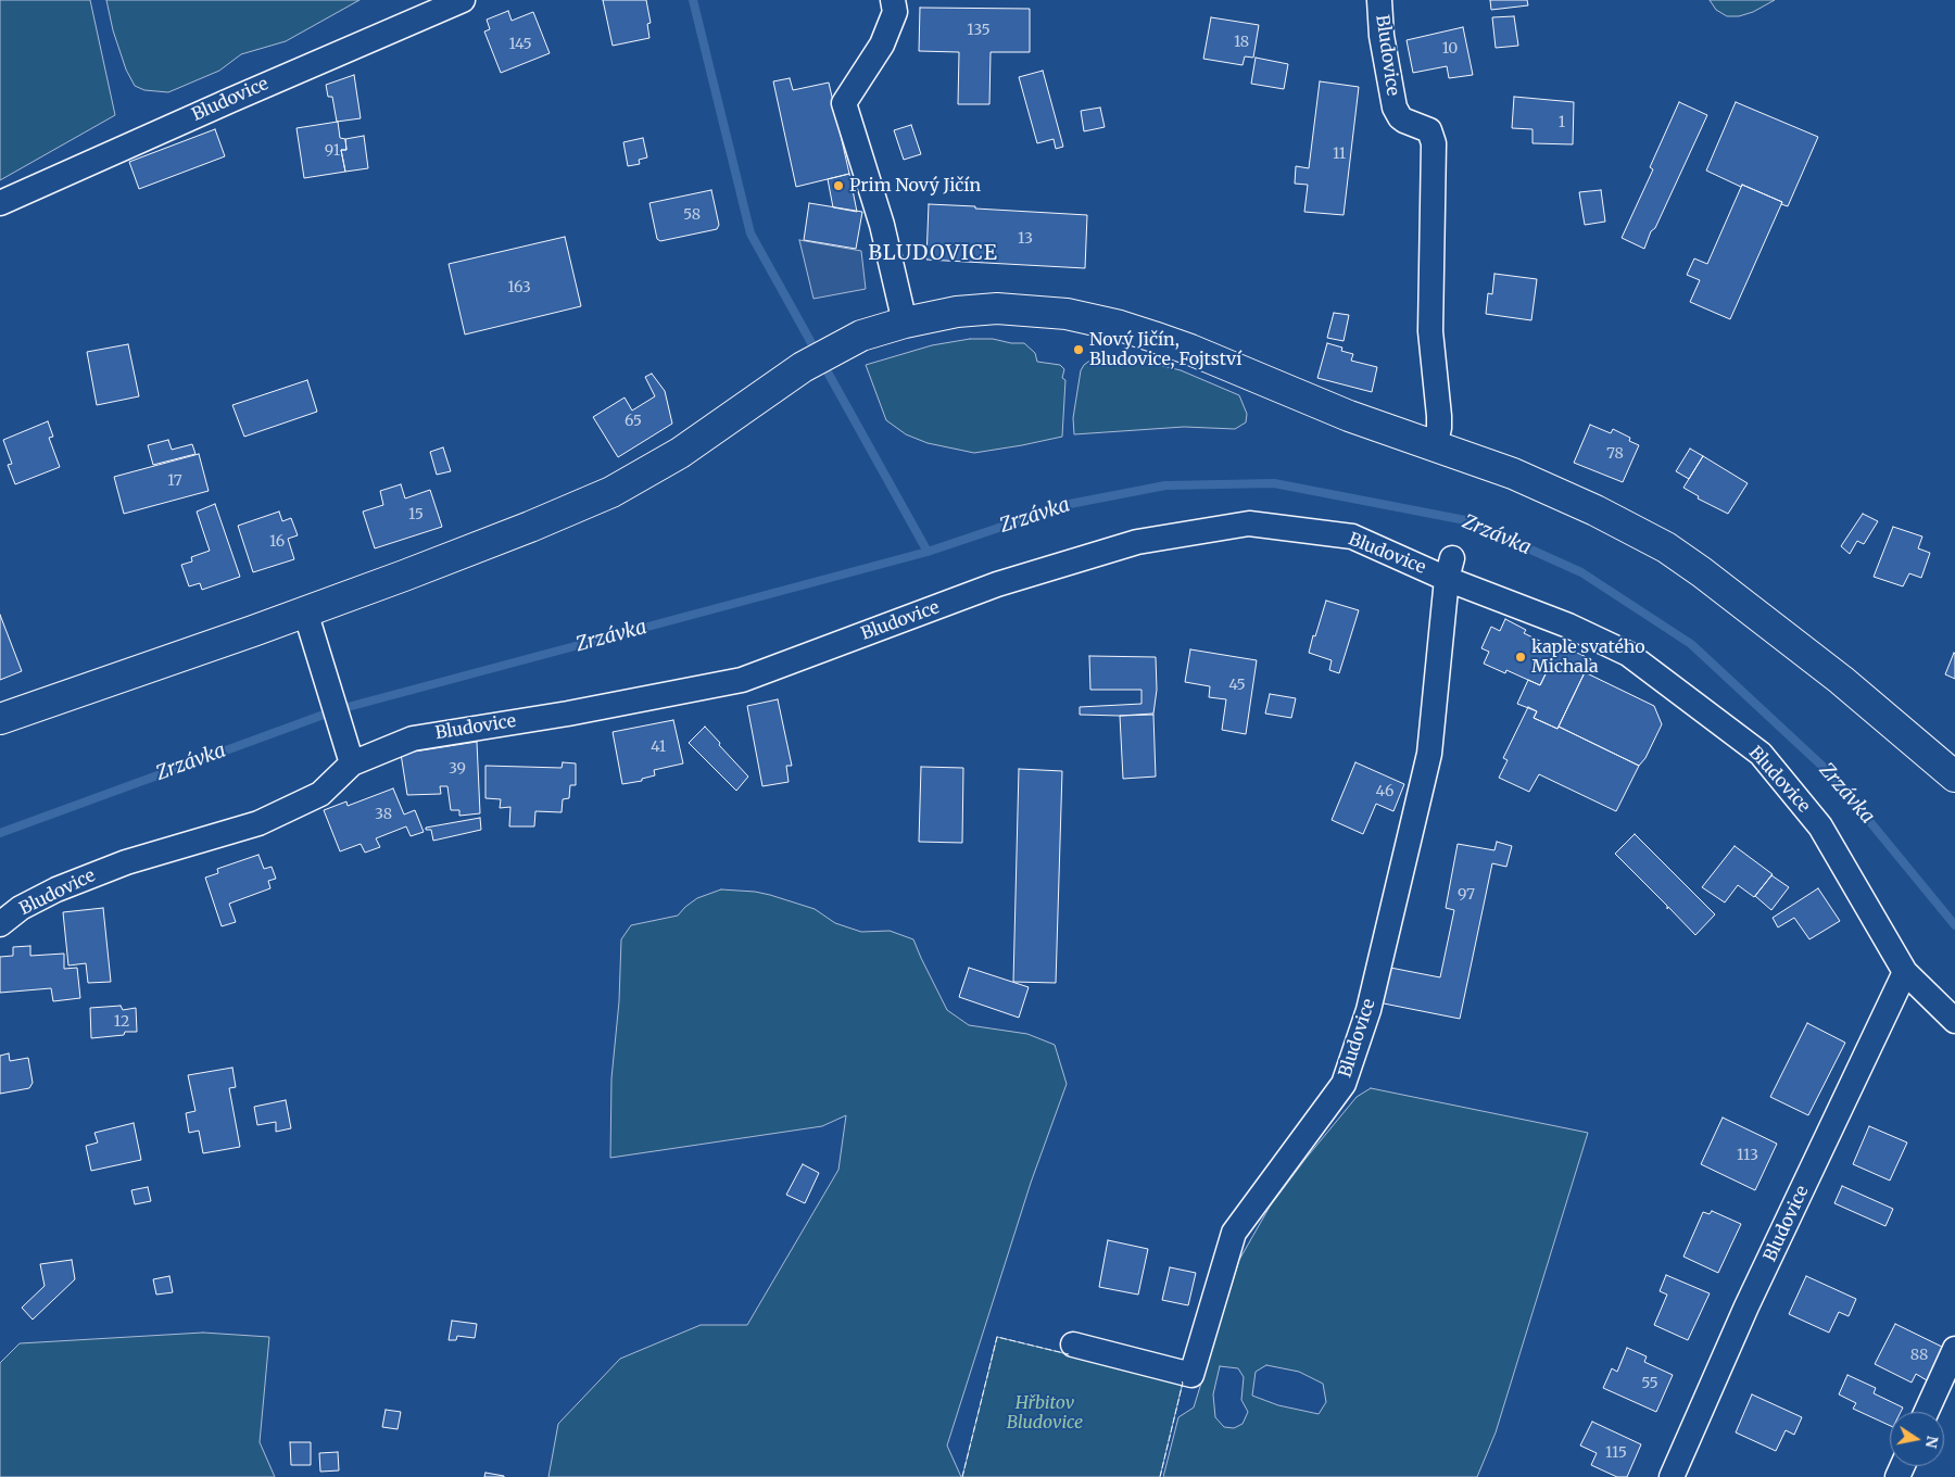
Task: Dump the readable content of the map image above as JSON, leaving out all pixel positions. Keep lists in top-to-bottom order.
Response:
{
  "streets": {
    "street": ["Bludovice"]
  },
  "districts": ["BLUDOVICE"],
  "water": ["Zrzávka"],
  "parks": ["Hřbitov Bludovice"],
  "places": ["Prim Nový Jičín", "Nový Jičín, Bludovice, Fojtství", "kaple svatého Michala"],
  "house_numbers": [
    "135",
    "18",
    "145",
    "10",
    "1",
    "91",
    "11",
    "58",
    "13",
    "163",
    "65",
    "78",
    "17",
    "15",
    "16",
    "45",
    "41",
    "39",
    "46",
    "38",
    "97",
    "12",
    "113",
    "88",
    "55",
    "115"
  ],
  "north": "right"
}
